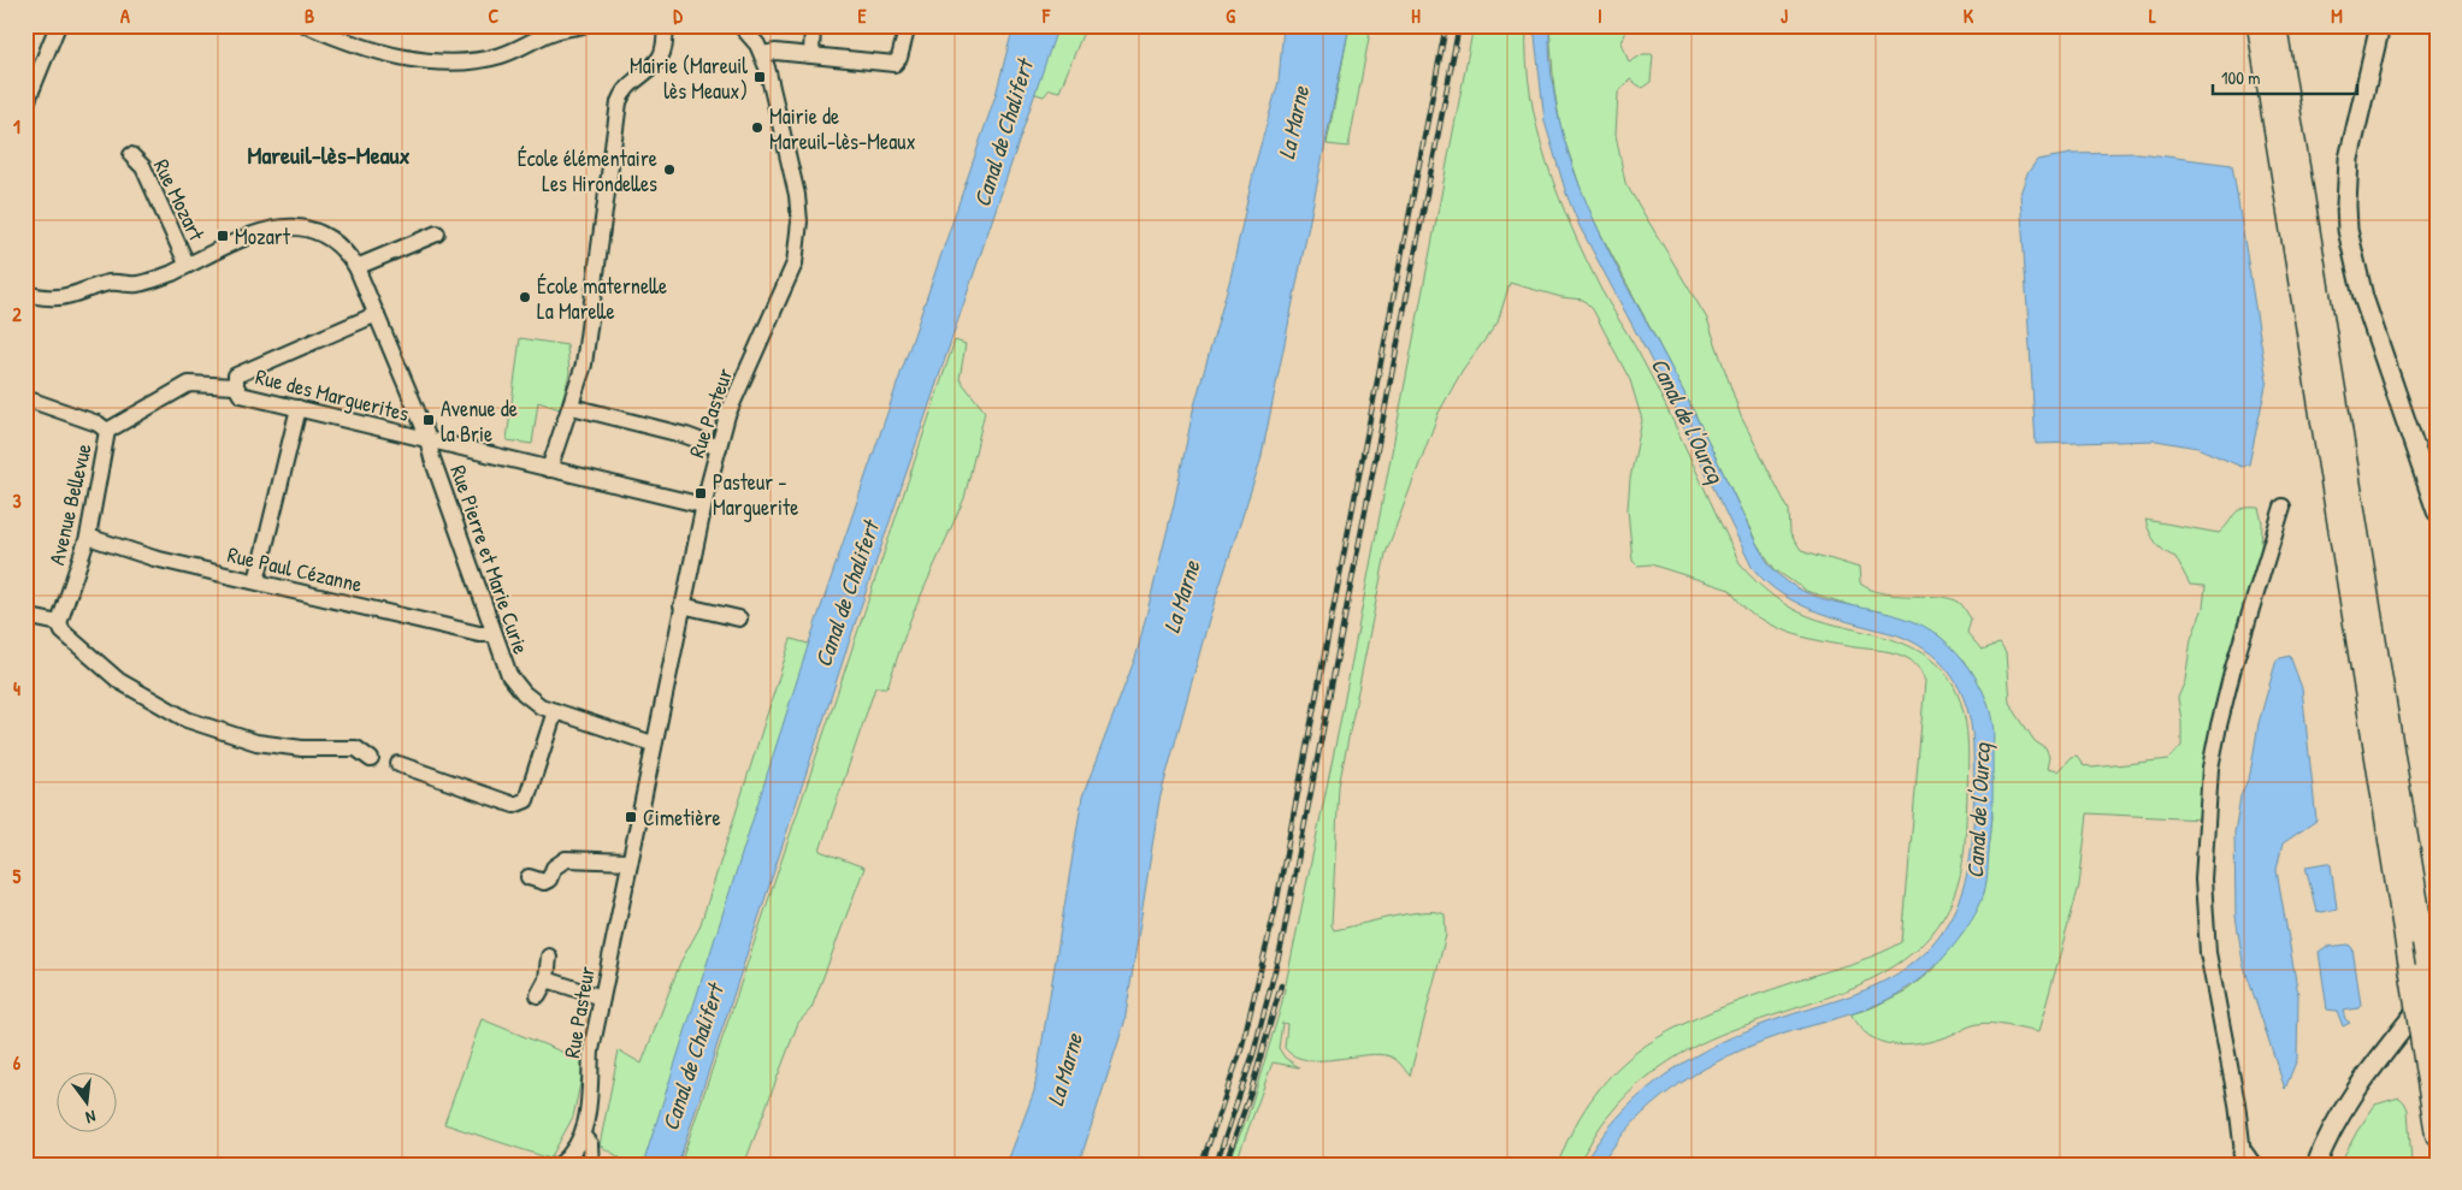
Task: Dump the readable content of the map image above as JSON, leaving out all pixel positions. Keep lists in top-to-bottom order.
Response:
{
  "streets": {
    "street": [
      "Rue Mozart",
      "Rue des Marguerites",
      "Rue Pasteur",
      "Avenue Bellevue",
      "Rue Pierre et Marie Curie",
      "Rue Paul Cézanne"
    ]
  },
  "crossings": [
    ["Rue des Marguerites", "Rue Pasteur"],
    ["Rue des Marguerites", "Avenue Bellevue"],
    ["Rue des Marguerites", "Rue Pierre et Marie Curie"],
    ["Rue Pasteur", "Rue Pierre et Marie Curie"],
    ["Avenue Bellevue", "Rue Paul Cézanne"],
    ["Rue Pierre et Marie Curie", "Rue Paul Cézanne"]
  ],
  "districts": ["Mareuil-lès-Meaux"],
  "water": ["La Marne", "Canal de Chalifert", "Canal de l'Ourcq"],
  "places": {
    "transit": [
      "Mairie (Mareuil lès Meaux)",
      "Mozart",
      "Avenue de la Brie",
      "Pasteur - Marguerite",
      "Cimetière"
    ],
    "other": ["Mairie de Mareuil-lès-Meaux", "École élémentaire Les Hirondelles", "École maternelle La Marelle"]
  },
  "scale_bar": "100 m",
  "north": "bottom",
  "grid": {
    "columns": [
      "A",
      "B",
      "C",
      "D",
      "E",
      "F",
      "G",
      "H",
      "I",
      "J",
      "K",
      "L",
      "M"
    ],
    "rows": [
      "1",
      "2",
      "3",
      "4",
      "5",
      "6"
    ]
  }
}
